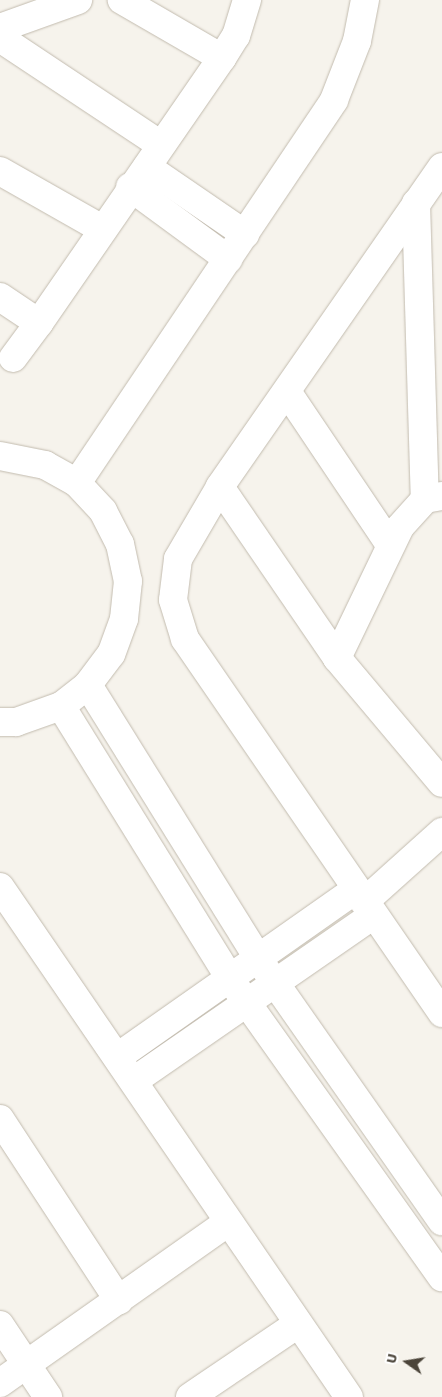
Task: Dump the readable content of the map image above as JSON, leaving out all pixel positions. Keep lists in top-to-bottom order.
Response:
{
  "north": "left"
}
